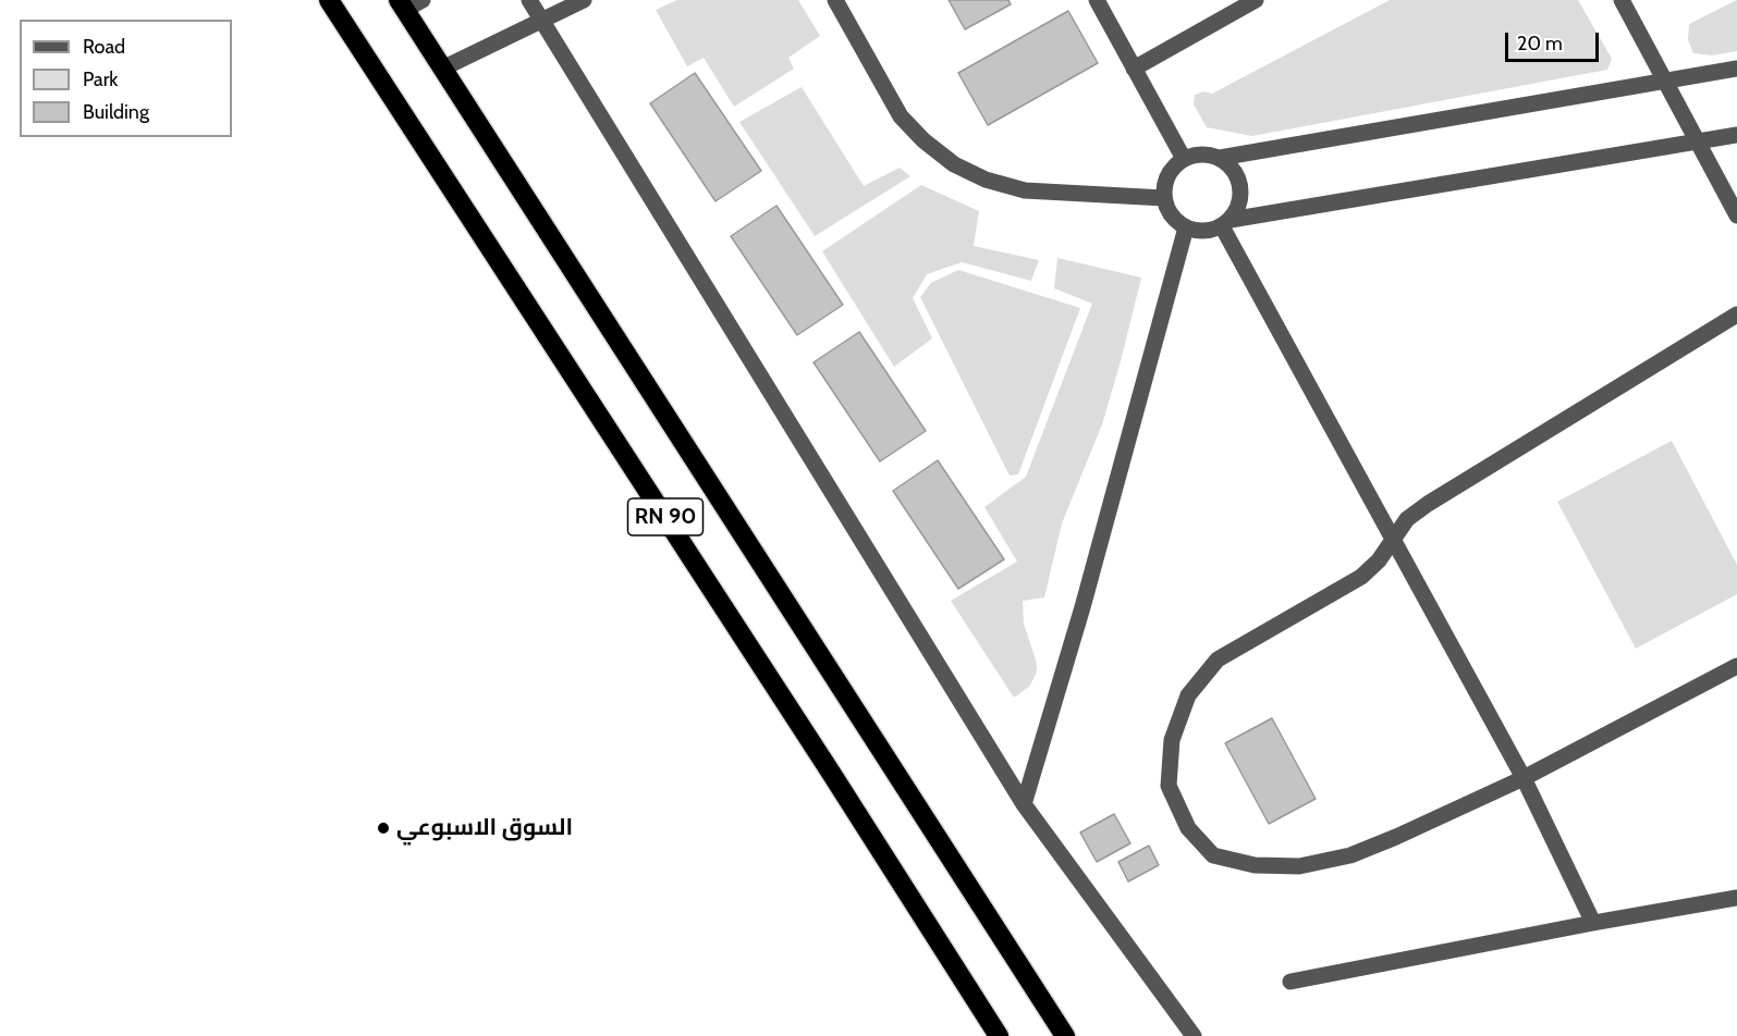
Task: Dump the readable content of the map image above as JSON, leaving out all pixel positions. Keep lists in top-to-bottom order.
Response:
{
  "streets": {
    "highway": ["RN 90"]
  },
  "places": ["السوق الاسبوعي"],
  "legend": ["Road", "Park", "Building"],
  "scale_bar": "20 m"
}
